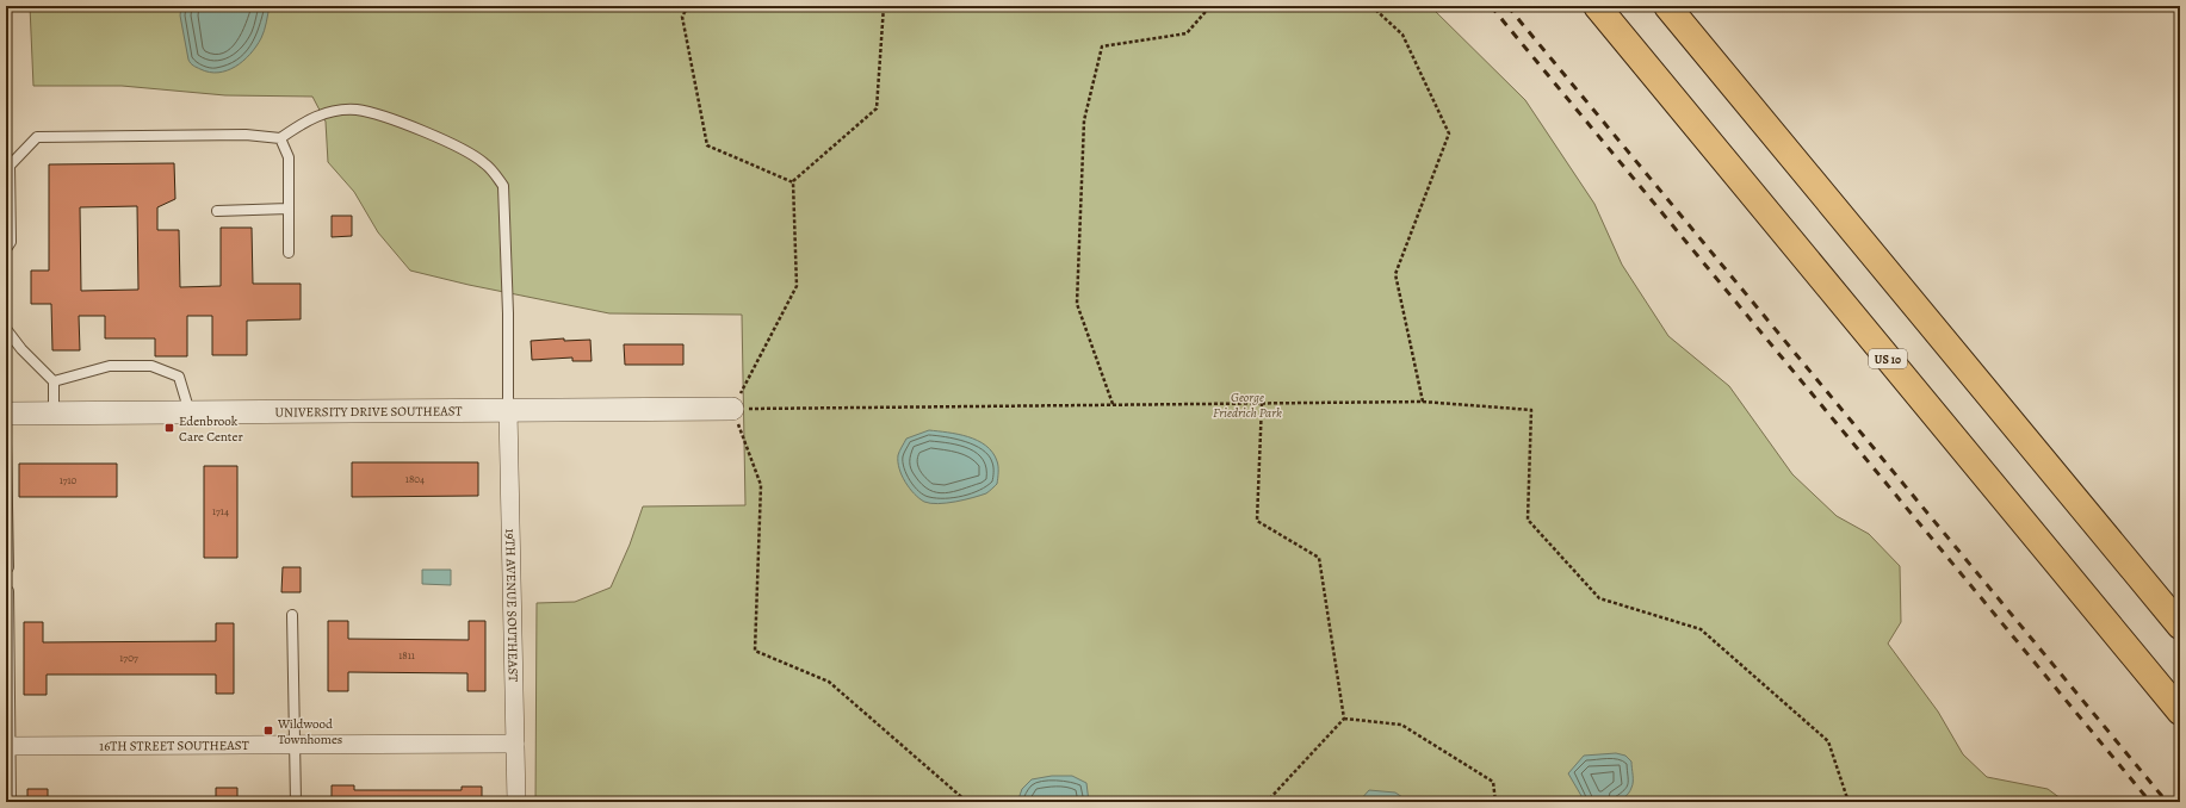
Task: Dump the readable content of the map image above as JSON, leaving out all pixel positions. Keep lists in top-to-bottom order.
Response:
{
  "streets": {
    "highway": ["US 10"],
    "street": ["UNIVERSITY DRIVE SOUTHEAST", "19TH AVENUE SOUTHEAST", "16TH STREET SOUTHEAST"]
  },
  "crossings": [
    ["UNIVERSITY DRIVE SOUTHEAST", "19TH AVENUE SOUTHEAST"],
    ["19TH AVENUE SOUTHEAST", "16TH STREET SOUTHEAST"]
  ],
  "parks": ["George Friedrich Park"],
  "places": {
    "transit": ["Edenbrook Care Center", "Wildwood Townhomes"]
  },
  "house_numbers": [
    "1804",
    "1710",
    "1714",
    "1811",
    "1707"
  ]
}
